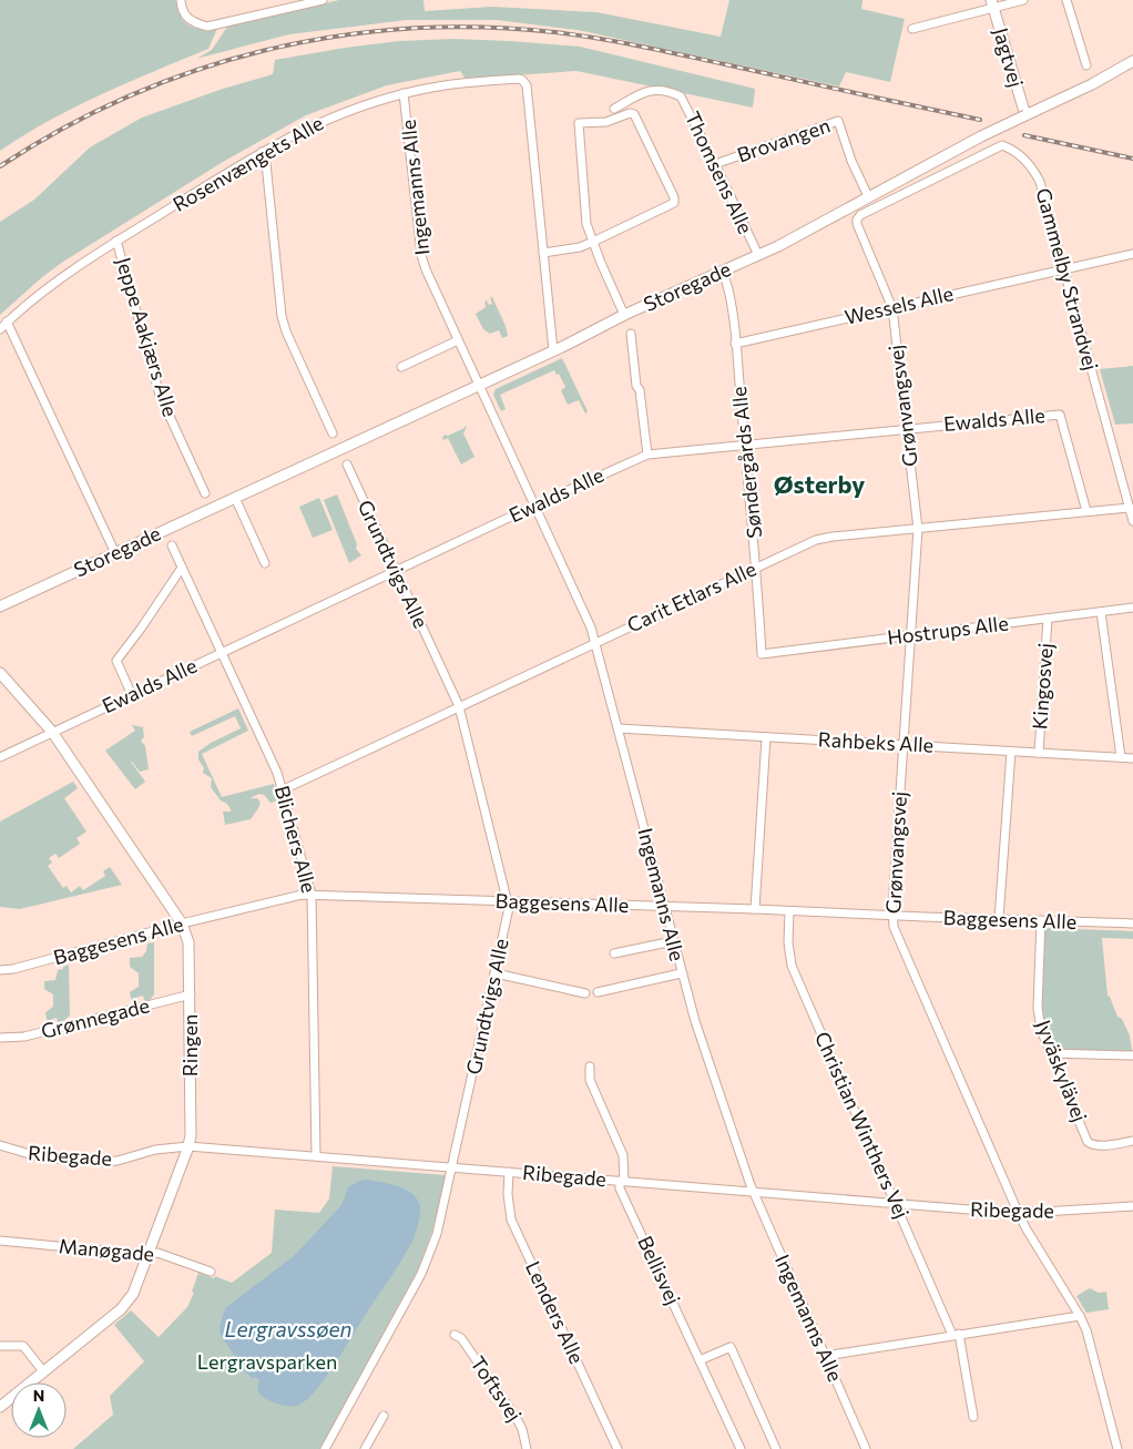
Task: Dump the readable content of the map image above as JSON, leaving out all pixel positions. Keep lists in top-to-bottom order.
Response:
{
  "streets": {
    "street": [
      "Jagtvej",
      "Brovangen",
      "Rosenvængets Alle",
      "Thomsens Alle",
      "Ingemanns Alle",
      "Gammelby Strandvej",
      "Storegade",
      "Wessels Alle",
      "Jeppe Aakjærs Alle",
      "Grønvangsvej",
      "Ewalds Alle",
      "Søndergårds Alle",
      "Grundtvigs Alle",
      "Carit Etlars Alle",
      "Hostrups Alle",
      "Kingosvej",
      "Rahbeks Alle",
      "Blichers Alle",
      "Baggesens Alle",
      "Grønnegade",
      "Ringen",
      "Jyväskylävej",
      "Christian Winthers Vej",
      "Ribegade",
      "Manøgade",
      "Bellisvej",
      "Lenders Alle",
      "Toftsvej"
    ]
  },
  "crossings": [
    ["Jagtvej", "Storegade"],
    ["Brovangen", "Thomsens Alle"],
    ["Brovangen", "Storegade"],
    ["Rosenvængets Alle", "Ingemanns Alle"],
    ["Rosenvængets Alle", "Storegade"],
    ["Rosenvængets Alle", "Jeppe Aakjærs Alle"],
    ["Thomsens Alle", "Storegade"],
    ["Ingemanns Alle", "Storegade"],
    ["Ingemanns Alle", "Ewalds Alle"],
    ["Ingemanns Alle", "Carit Etlars Alle"],
    ["Ingemanns Alle", "Rahbeks Alle"],
    ["Ingemanns Alle", "Baggesens Alle"],
    ["Ingemanns Alle", "Ribegade"],
    ["Gammelby Strandvej", "Wessels Alle"],
    ["Gammelby Strandvej", "Grønvangsvej"],
    ["Gammelby Strandvej", "Carit Etlars Alle"],
    ["Storegade", "Søndergårds Alle"],
    ["Wessels Alle", "Grønvangsvej"],
    ["Wessels Alle", "Søndergårds Alle"],
    ["Grønvangsvej", "Ewalds Alle"],
    ["Grønvangsvej", "Carit Etlars Alle"],
    ["Grønvangsvej", "Hostrups Alle"],
    ["Grønvangsvej", "Rahbeks Alle"],
    ["Grønvangsvej", "Baggesens Alle"],
    ["Grønvangsvej", "Ribegade"],
    ["Ewalds Alle", "Søndergårds Alle"],
    ["Ewalds Alle", "Grundtvigs Alle"],
    ["Ewalds Alle", "Carit Etlars Alle"],
    ["Ewalds Alle", "Blichers Alle"],
    ["Ewalds Alle", "Ringen"],
    ["Søndergårds Alle", "Carit Etlars Alle"],
    ["Søndergårds Alle", "Hostrups Alle"],
    ["Grundtvigs Alle", "Carit Etlars Alle"],
    ["Grundtvigs Alle", "Baggesens Alle"],
    ["Grundtvigs Alle", "Ribegade"],
    ["Carit Etlars Alle", "Blichers Alle"],
    ["Hostrups Alle", "Kingosvej"],
    ["Kingosvej", "Rahbeks Alle"],
    ["Blichers Alle", "Baggesens Alle"],
    ["Blichers Alle", "Ribegade"],
    ["Baggesens Alle", "Ringen"],
    ["Baggesens Alle", "Jyväskylävej"],
    ["Baggesens Alle", "Christian Winthers Vej"],
    ["Grønnegade", "Ringen"],
    ["Ringen", "Ribegade"],
    ["Ringen", "Manøgade"],
    ["Christian Winthers Vej", "Ribegade"],
    ["Ribegade", "Bellisvej"],
    ["Ribegade", "Lenders Alle"]
  ],
  "districts": ["Østerby"],
  "water": ["Lergravssøen"],
  "parks": ["Lergravsparken"],
  "north": "top"
}
